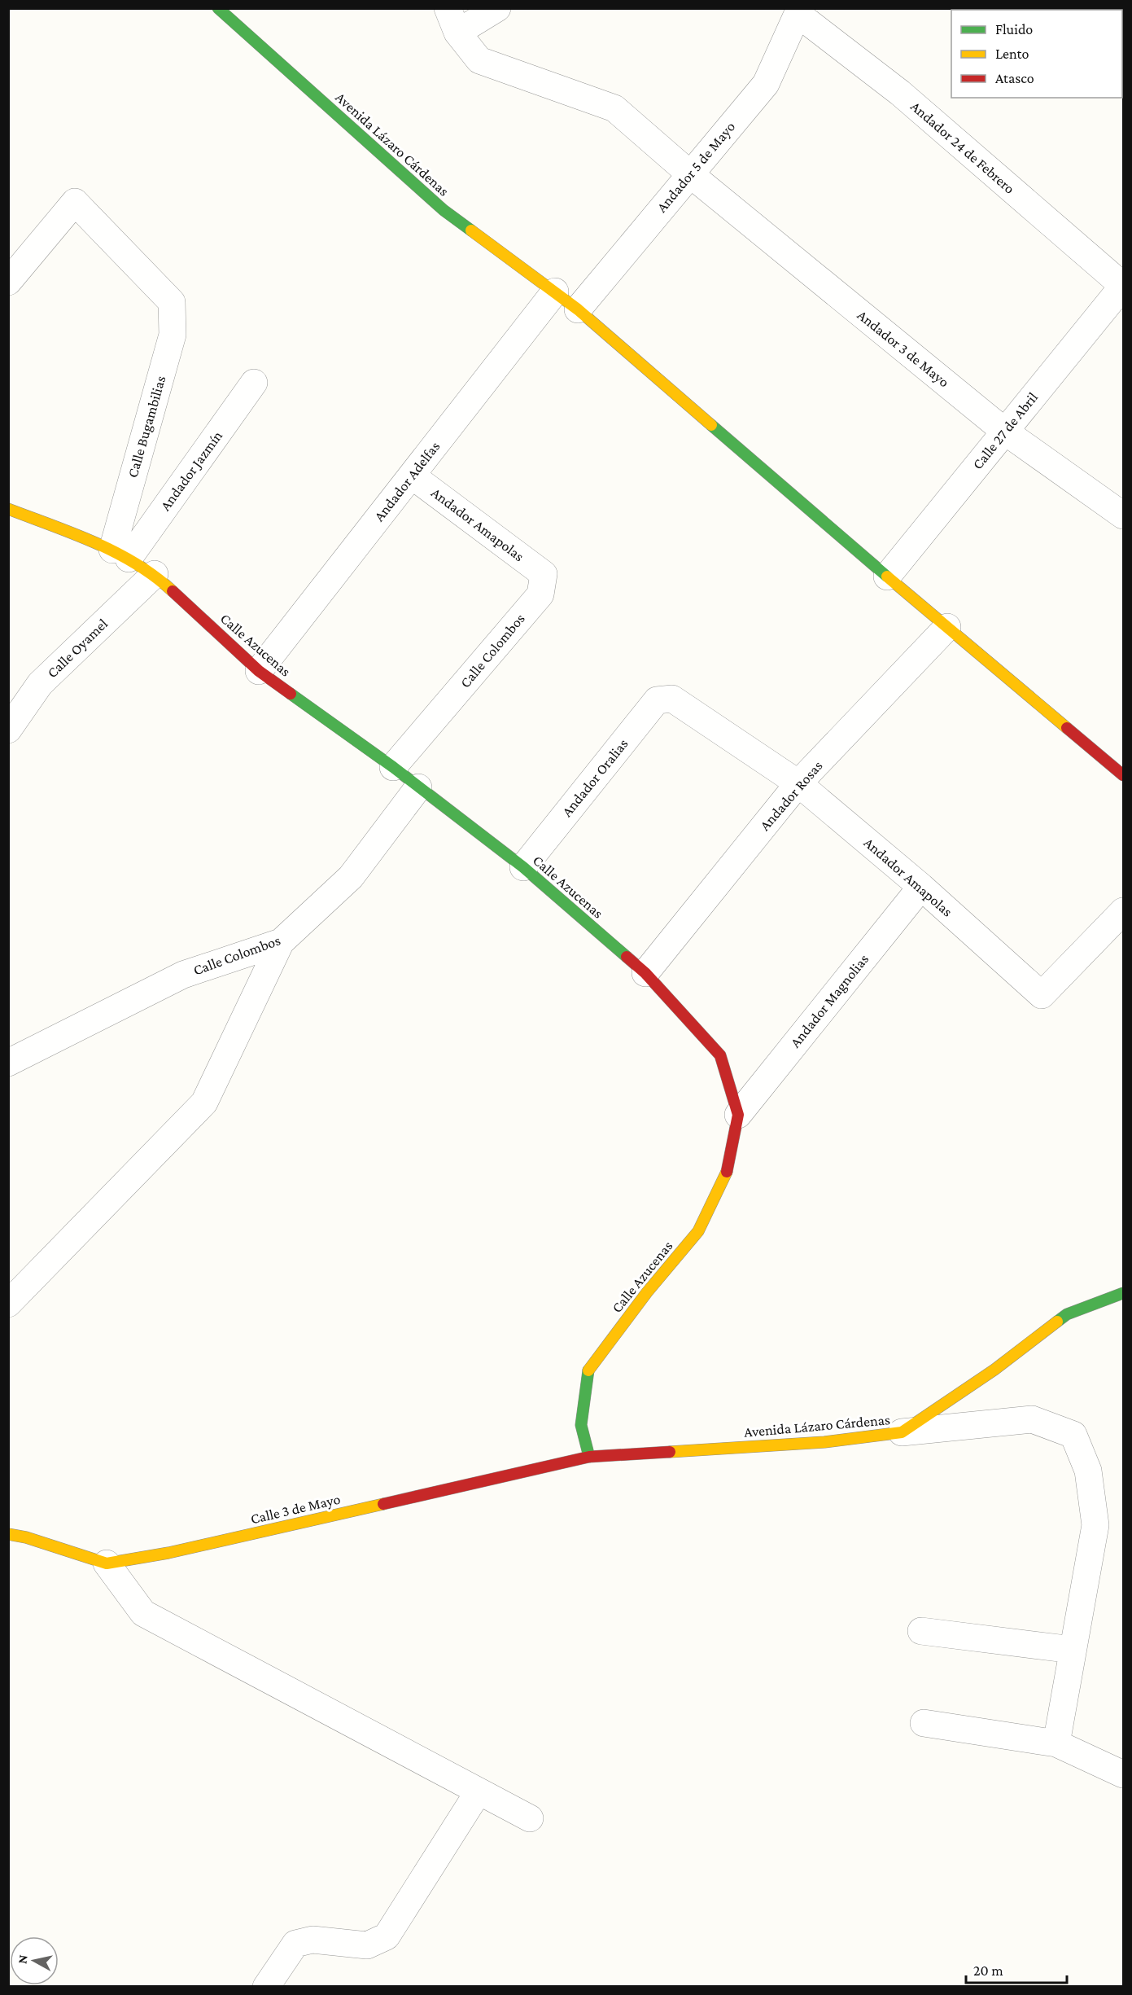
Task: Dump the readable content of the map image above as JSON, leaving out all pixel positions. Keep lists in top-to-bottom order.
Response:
{
  "streets": {
    "street": [
      "Avenida Lázaro Cárdenas",
      "Andador 24 de Febrero",
      "Andador 5 de Mayo",
      "Andador 3 de Mayo",
      "Calle Bugambilias",
      "Calle 27 de Abril",
      "Andador Jazmín",
      "Andador Adelfas",
      "Andador Amapolas",
      "Calle Azucenas",
      "Calle Oyamel",
      "Calle Colombos",
      "Andador Oralias",
      "Andador Rosas",
      "Andador Magnolias",
      "Calle 3 de Mayo"
    ]
  },
  "crossings": [
    ["Avenida Lázaro Cárdenas", "Andador 5 de Mayo"],
    ["Avenida Lázaro Cárdenas", "Calle 27 de Abril"],
    ["Avenida Lázaro Cárdenas", "Andador Adelfas"],
    ["Avenida Lázaro Cárdenas", "Calle Azucenas"],
    ["Avenida Lázaro Cárdenas", "Andador Rosas"],
    ["Avenida Lázaro Cárdenas", "Calle 3 de Mayo"],
    ["Andador 24 de Febrero", "Andador 5 de Mayo"],
    ["Andador 24 de Febrero", "Calle 27 de Abril"],
    ["Andador 5 de Mayo", "Andador 3 de Mayo"],
    ["Andador 3 de Mayo", "Calle 27 de Abril"],
    ["Calle Bugambilias", "Andador Jazmín"],
    ["Calle Bugambilias", "Calle Azucenas"],
    ["Andador Jazmín", "Calle Azucenas"],
    ["Andador Adelfas", "Andador Amapolas"],
    ["Andador Adelfas", "Calle Azucenas"],
    ["Andador Amapolas", "Calle Colombos"],
    ["Andador Amapolas", "Andador Oralias"],
    ["Andador Amapolas", "Andador Rosas"],
    ["Andador Amapolas", "Andador Magnolias"],
    ["Calle Azucenas", "Calle Oyamel"],
    ["Calle Azucenas", "Calle Colombos"],
    ["Calle Azucenas", "Andador Oralias"],
    ["Calle Azucenas", "Andador Rosas"],
    ["Calle Azucenas", "Andador Magnolias"],
    ["Calle Azucenas", "Calle 3 de Mayo"]
  ],
  "legend": ["Fluido", "Lento", "Atasco"],
  "scale_bar": "20 m",
  "north": "left"
}
